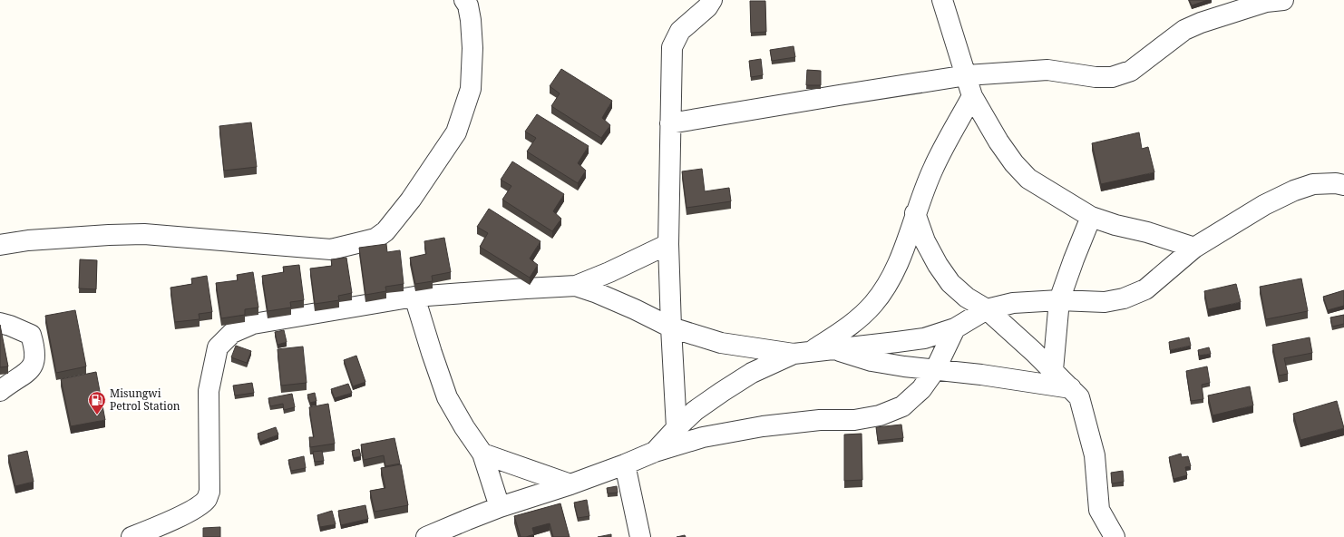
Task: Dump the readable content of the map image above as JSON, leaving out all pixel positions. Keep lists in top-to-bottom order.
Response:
{
  "places": {
    "fuel station": ["Misungwi Petrol Station"]
  }
}
